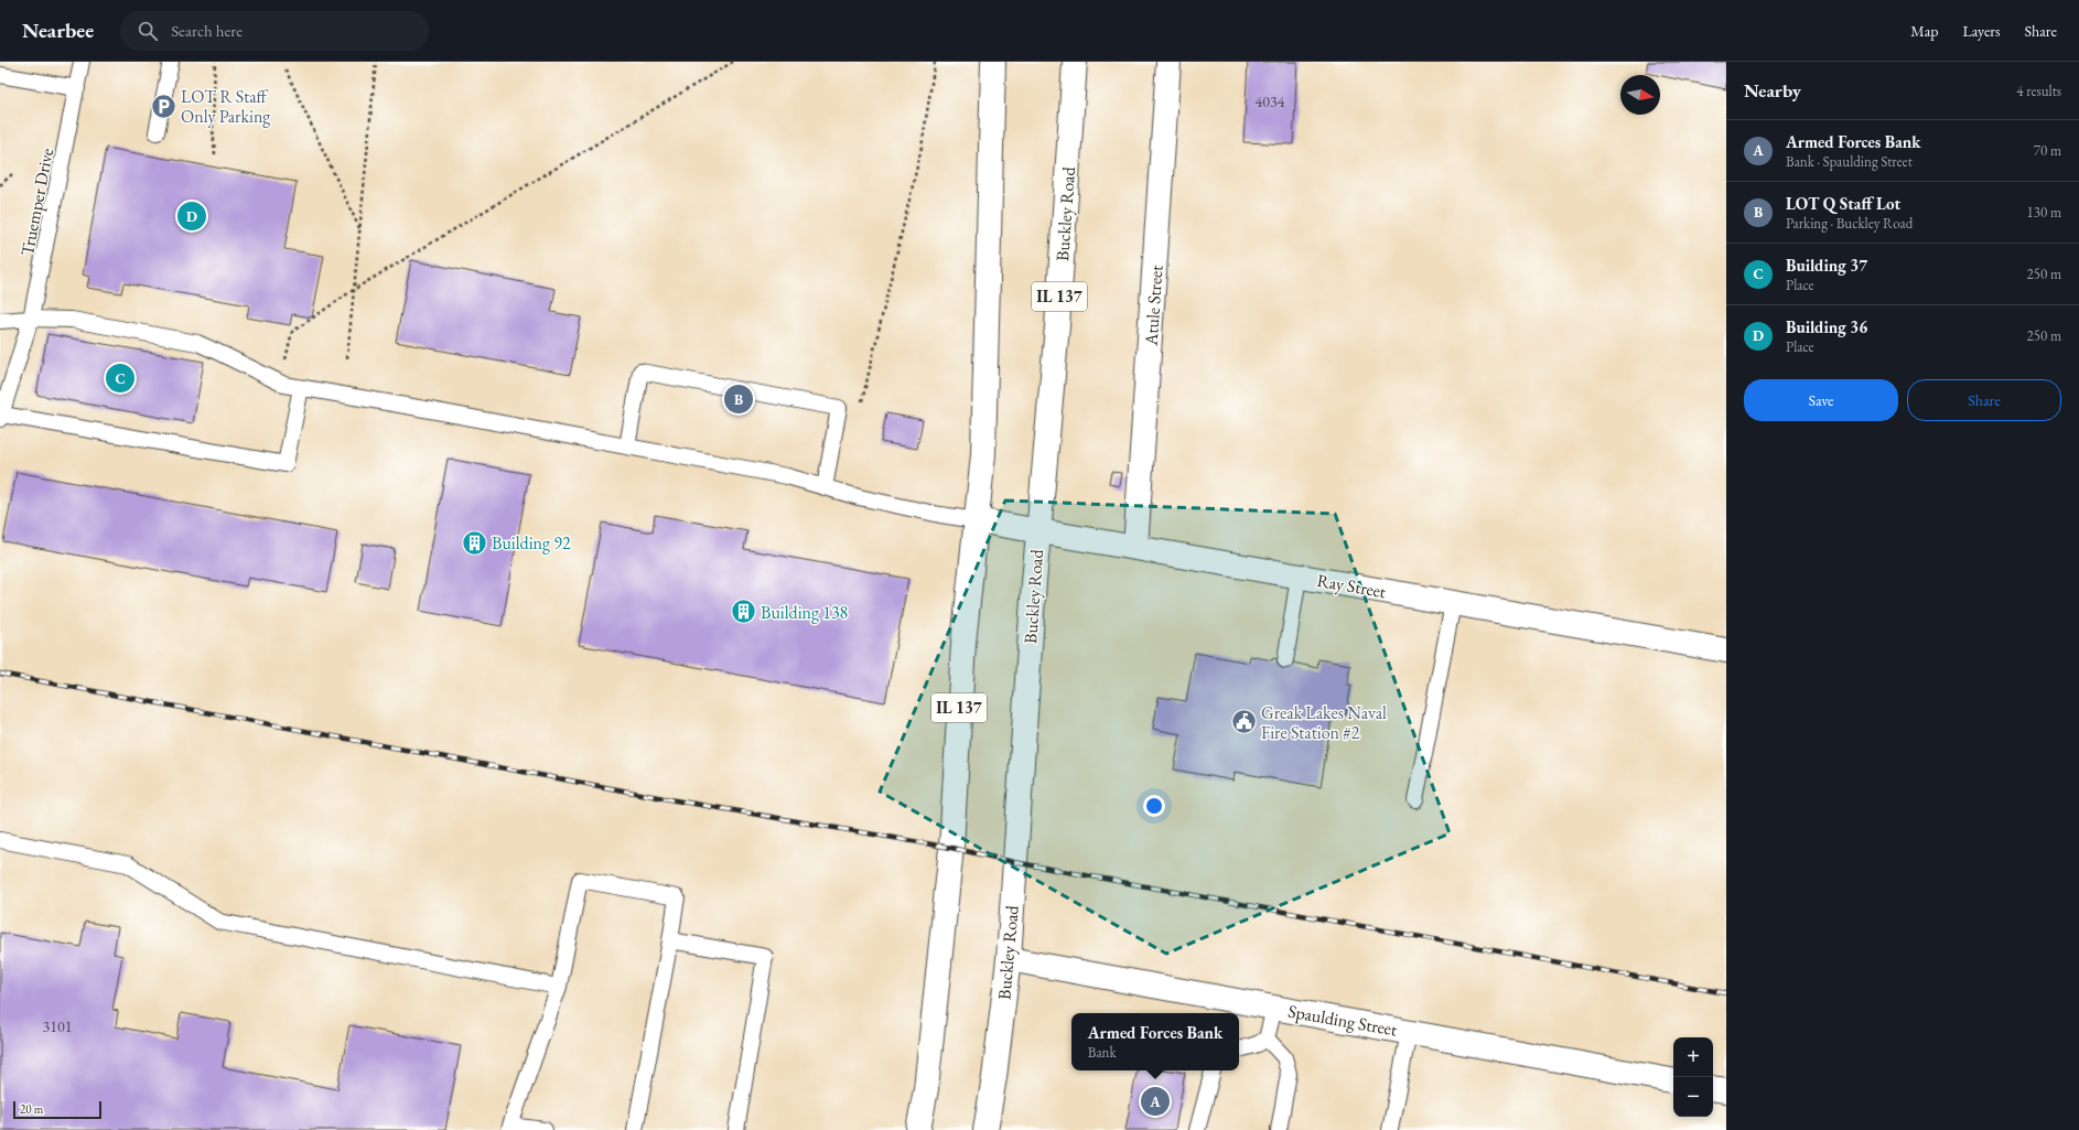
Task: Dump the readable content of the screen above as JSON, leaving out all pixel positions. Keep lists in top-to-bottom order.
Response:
{
  "streets": {
    "main road": [
      "Buckley Road",
      "IL 137",
      "Atule Street",
      "Ray Street",
      "Spaulding Street"
    ],
    "lane": ["Truemper Drive"]
  },
  "crossings": [
    ["Buckley Road", "Ray Street"],
    ["Buckley Road", "Spaulding Street"],
    ["IL 137", "Ray Street"],
    ["Atule Street", "Ray Street"]
  ],
  "places": {
    "parking": ["LOT R Staff Only Parking"],
    "building": ["Building 92", "Building 138"],
    "public building": ["Greak Lakes Naval Fire Station #2"]
  },
  "house_numbers": ["4034", "3101"],
  "scale_bar": "20 m",
  "north": "right",
  "page": {
    "header": "Nearbee",
    "search": "Search here",
    "nav": ["Map", "Layers", "Share"],
    "heading": ["Nearby", "4 results"],
    "list": [
      {
        "mark": "A",
        "name": "Armed Forces Bank",
        "note": "Bank · Spaulding Street",
        "value": "70 m"
      },
      {
        "mark": "B",
        "name": "LOT Q Staff Lot",
        "note": "Parking · Buckley Road",
        "value": "130 m"
      },
      {
        "mark": "C",
        "name": "Building 37",
        "note": "Place",
        "value": "250 m"
      },
      {
        "mark": "D",
        "name": "Building 36",
        "note": "Place",
        "value": "250 m"
      }
    ],
    "pins": [
      "D",
      "C",
      "B",
      "A"
    ],
    "buttons": ["Save", "Share"],
    "popup": ["Armed Forces Bank", "Bank"],
    "map_buttons": ["+", "−"],
    "scale": "20 m"
  }
}
